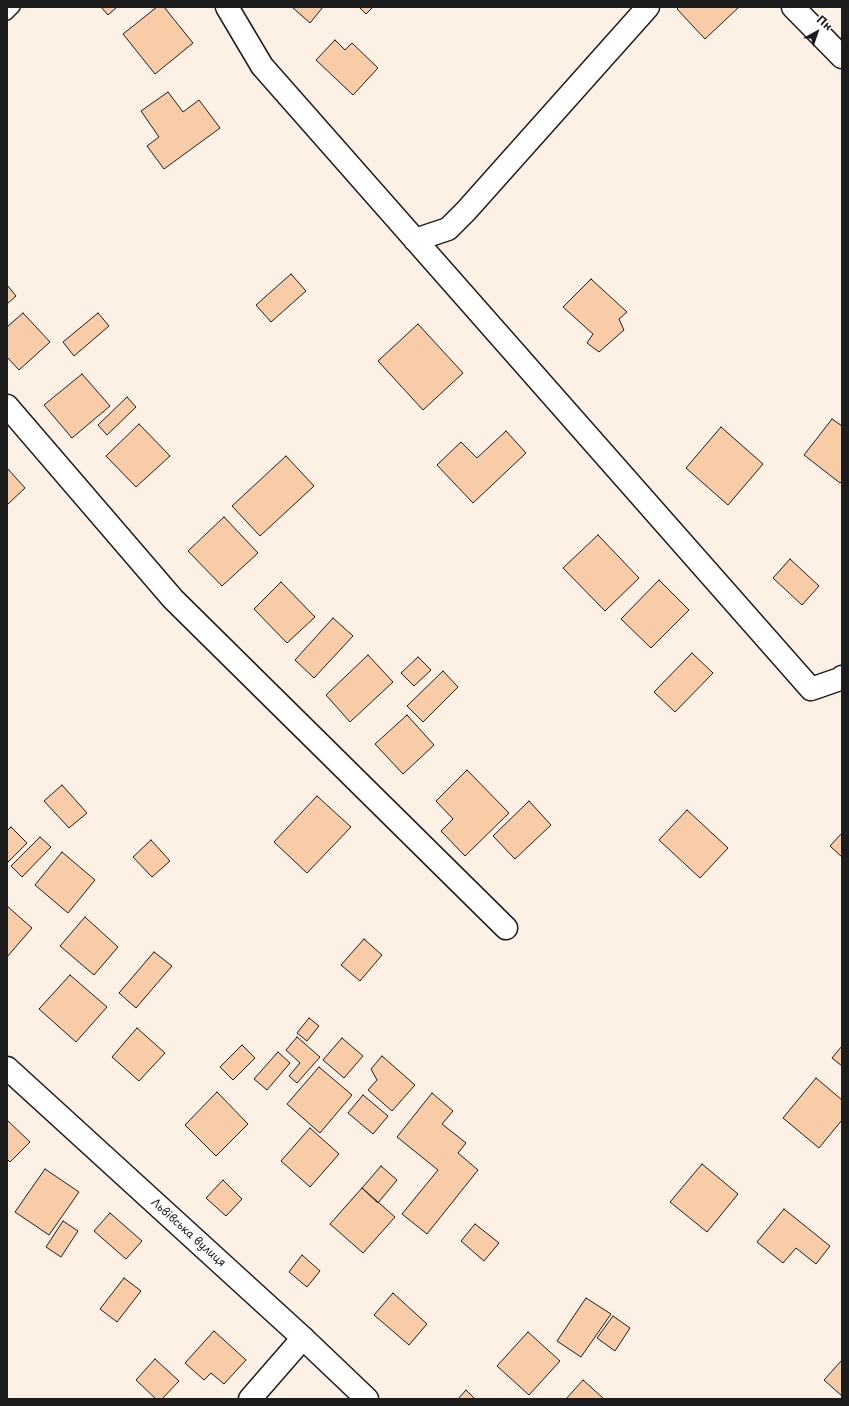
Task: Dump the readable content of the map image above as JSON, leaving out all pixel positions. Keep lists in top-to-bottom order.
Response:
{
  "streets": {
    "street": ["Львівська вулиця"]
  },
  "north": "top right"
}
